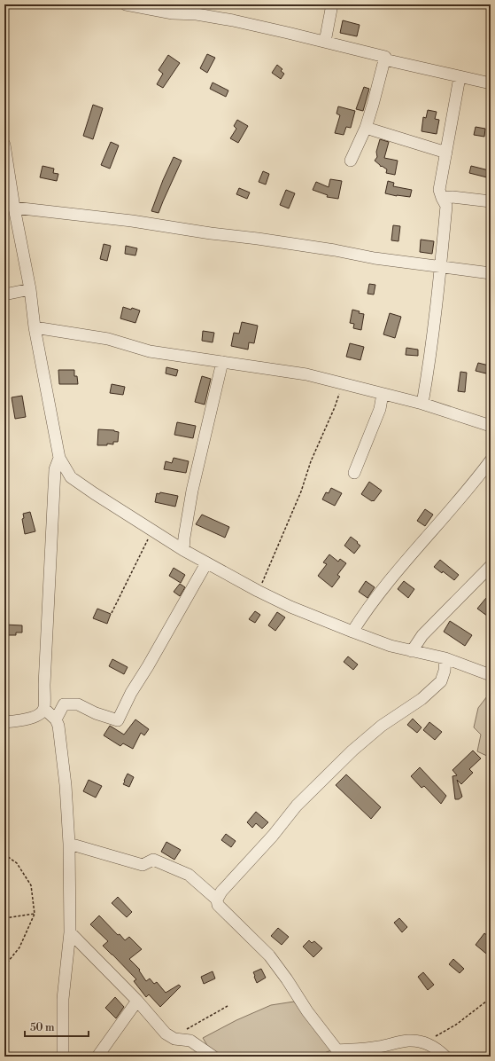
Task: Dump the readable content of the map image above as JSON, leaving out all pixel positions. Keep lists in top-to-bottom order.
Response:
{
  "scale_bar": "50 m"
}
